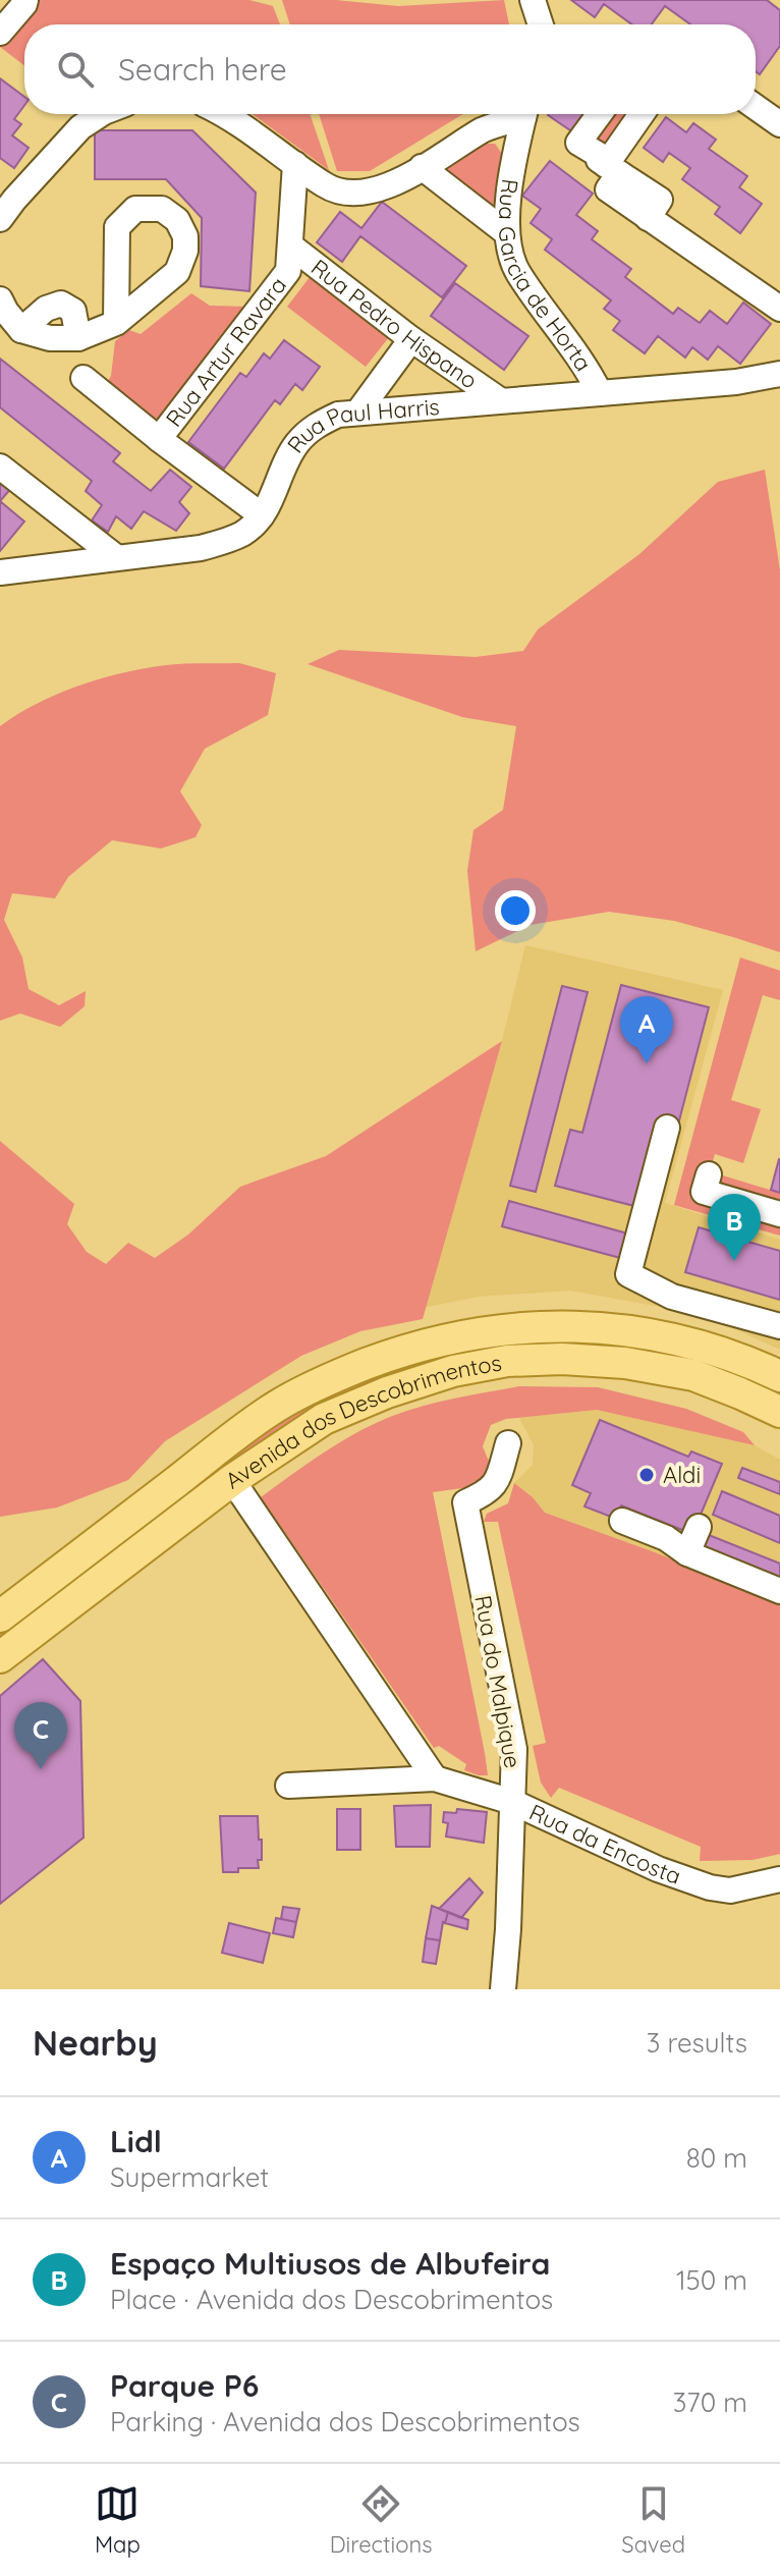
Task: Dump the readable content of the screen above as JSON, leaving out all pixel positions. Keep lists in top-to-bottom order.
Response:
{
  "streets": {
    "main road": ["Avenida dos Descobrimentos"],
    "street": [
      "Rua Garcia de Horta",
      "Rua Pedro Hispano",
      "Rua Artur Ravara",
      "Rua Paul Harris",
      "Rua do Malpique",
      "Rua da Encosta"
    ]
  },
  "crossings": [
    ["Rua Garcia de Horta", "Rua Paul Harris"],
    ["Rua Pedro Hispano", "Rua Artur Ravara"],
    ["Rua Pedro Hispano", "Rua Paul Harris"],
    ["Rua Artur Ravara", "Rua Paul Harris"],
    ["Rua do Malpique", "Rua da Encosta"]
  ],
  "places": ["Aldi"],
  "page": {
    "search": "Search here",
    "pins": ["A", "B", "C"],
    "heading": ["Nearby", "3 results"],
    "list": [
      {
        "mark": "A",
        "name": "Lidl",
        "note": "Supermarket",
        "value": "80 m"
      },
      {
        "mark": "B",
        "name": "Espaço Multiusos de Albufeira",
        "note": "Place · Avenida dos Descobrimentos",
        "value": "150 m"
      },
      {
        "mark": "C",
        "name": "Parque P6",
        "note": "Parking · Avenida dos Descobrimentos",
        "value": "370 m"
      }
    ],
    "nav": ["Map", "Directions", "Saved"]
  }
}
